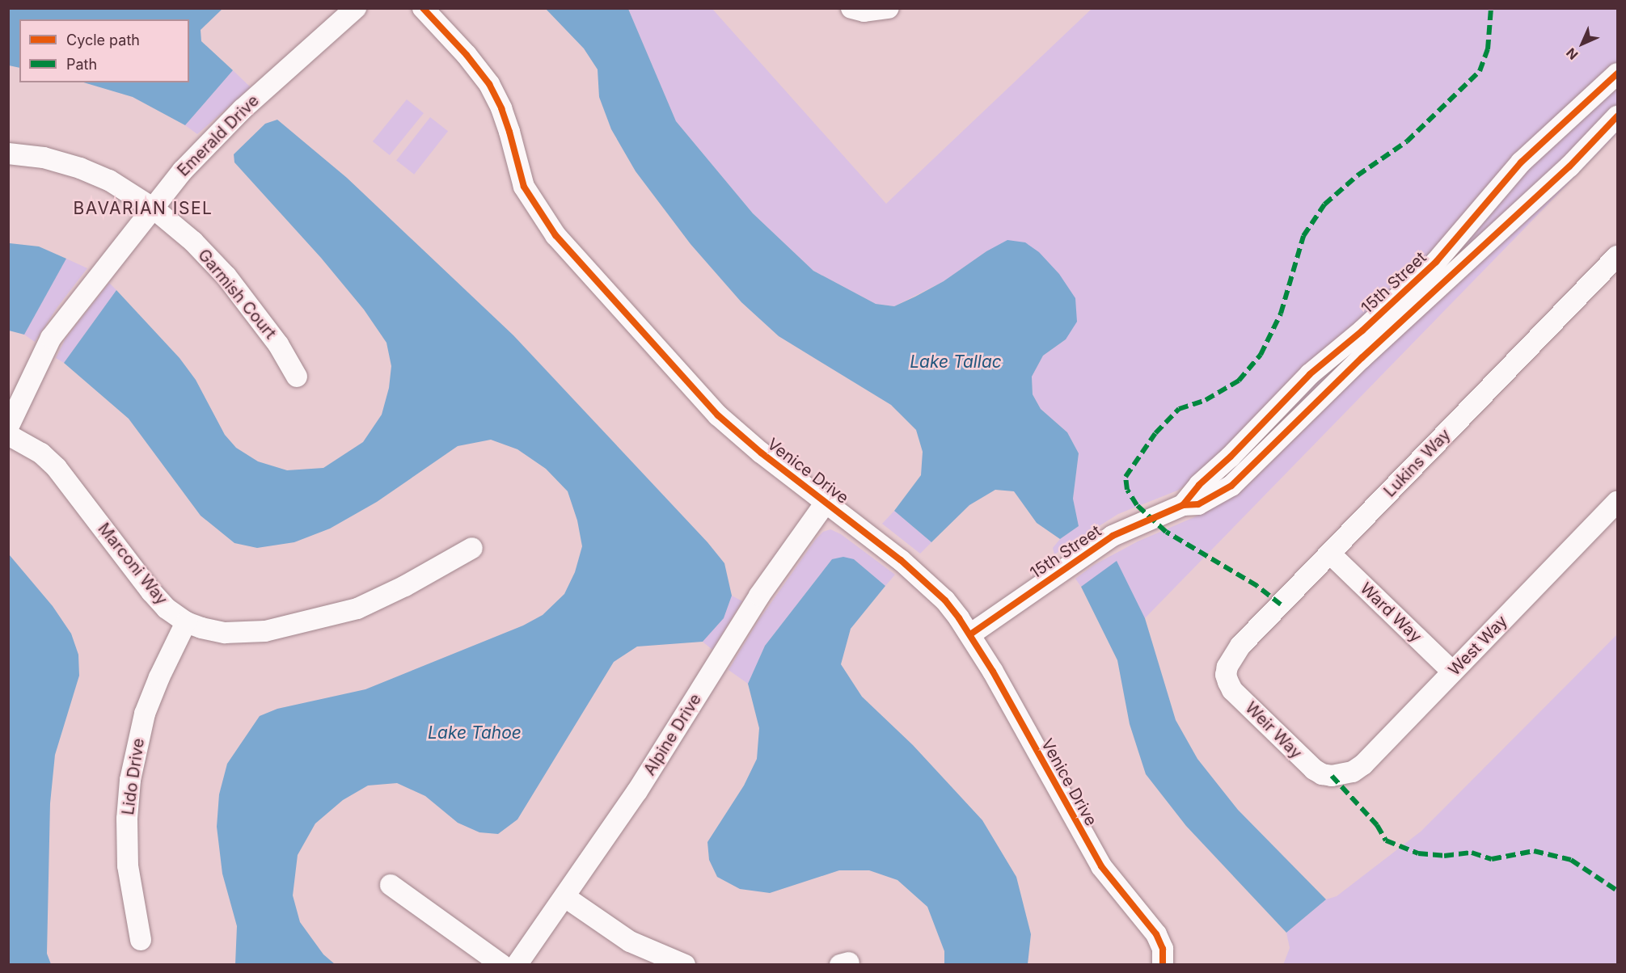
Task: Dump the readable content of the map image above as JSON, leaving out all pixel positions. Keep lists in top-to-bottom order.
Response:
{
  "streets": {
    "street": [
      "Emerald Drive",
      "15th Street",
      "Garmish Court",
      "Lukins Way",
      "Venice Drive",
      "Marconi Way",
      "Ward Way",
      "West Way",
      "Weir Way",
      "Alpine Drive",
      "Lido Drive"
    ]
  },
  "crossings": [
    ["Emerald Drive", "Garmish Court"],
    ["15th Street", "Venice Drive"],
    ["Lukins Way", "Ward Way"],
    ["Lukins Way", "Weir Way"],
    ["Venice Drive", "Alpine Drive"],
    ["Marconi Way", "Lido Drive"],
    ["Ward Way", "West Way"],
    ["West Way", "Weir Way"]
  ],
  "districts": ["BAVARIAN ISEL"],
  "water": ["Lake Tallac", "Lake Tahoe"],
  "legend": ["Cycle path", "Path"],
  "north": "bottom left"
}
